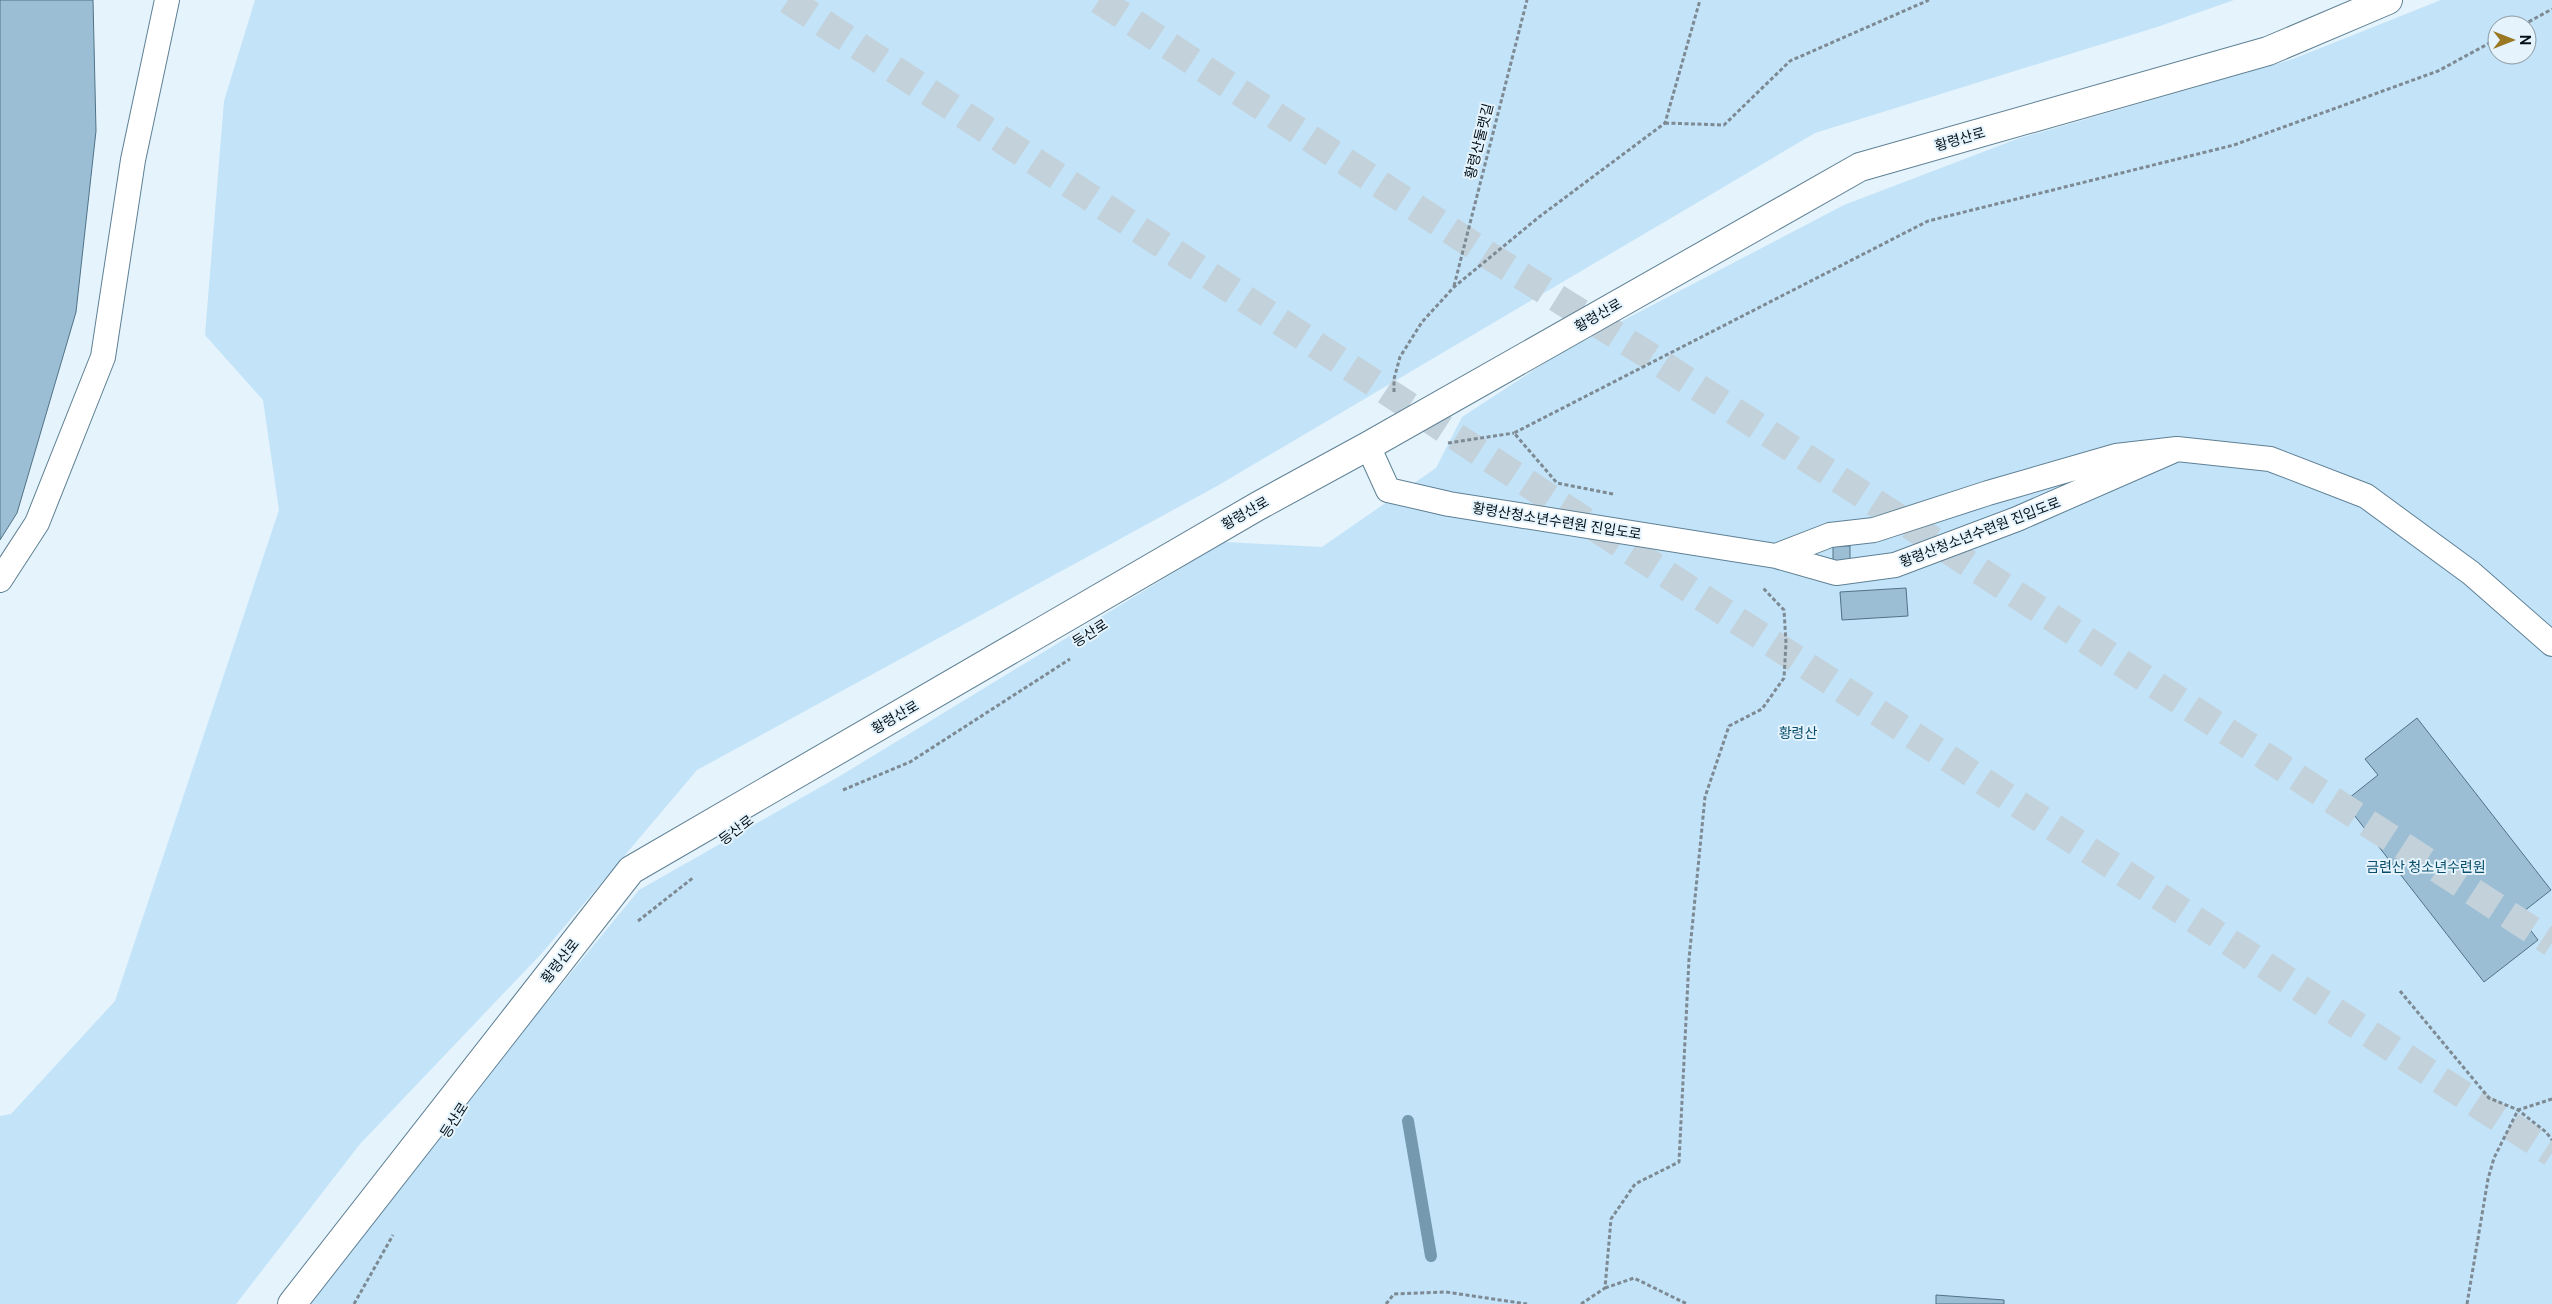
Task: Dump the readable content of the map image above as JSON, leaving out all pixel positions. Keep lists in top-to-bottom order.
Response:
{
  "streets": {
    "street": ["황령산로"],
    "lane": ["황령산청소년수련원 진입도로"],
    "path": ["황령산둘랫길", "등산로"]
  },
  "crossings": [
    ["황령산로", "황령산청소년수련원 진입도로"]
  ],
  "parks": ["황령산", "금련산 청소년수련원"],
  "north": "right"
}
